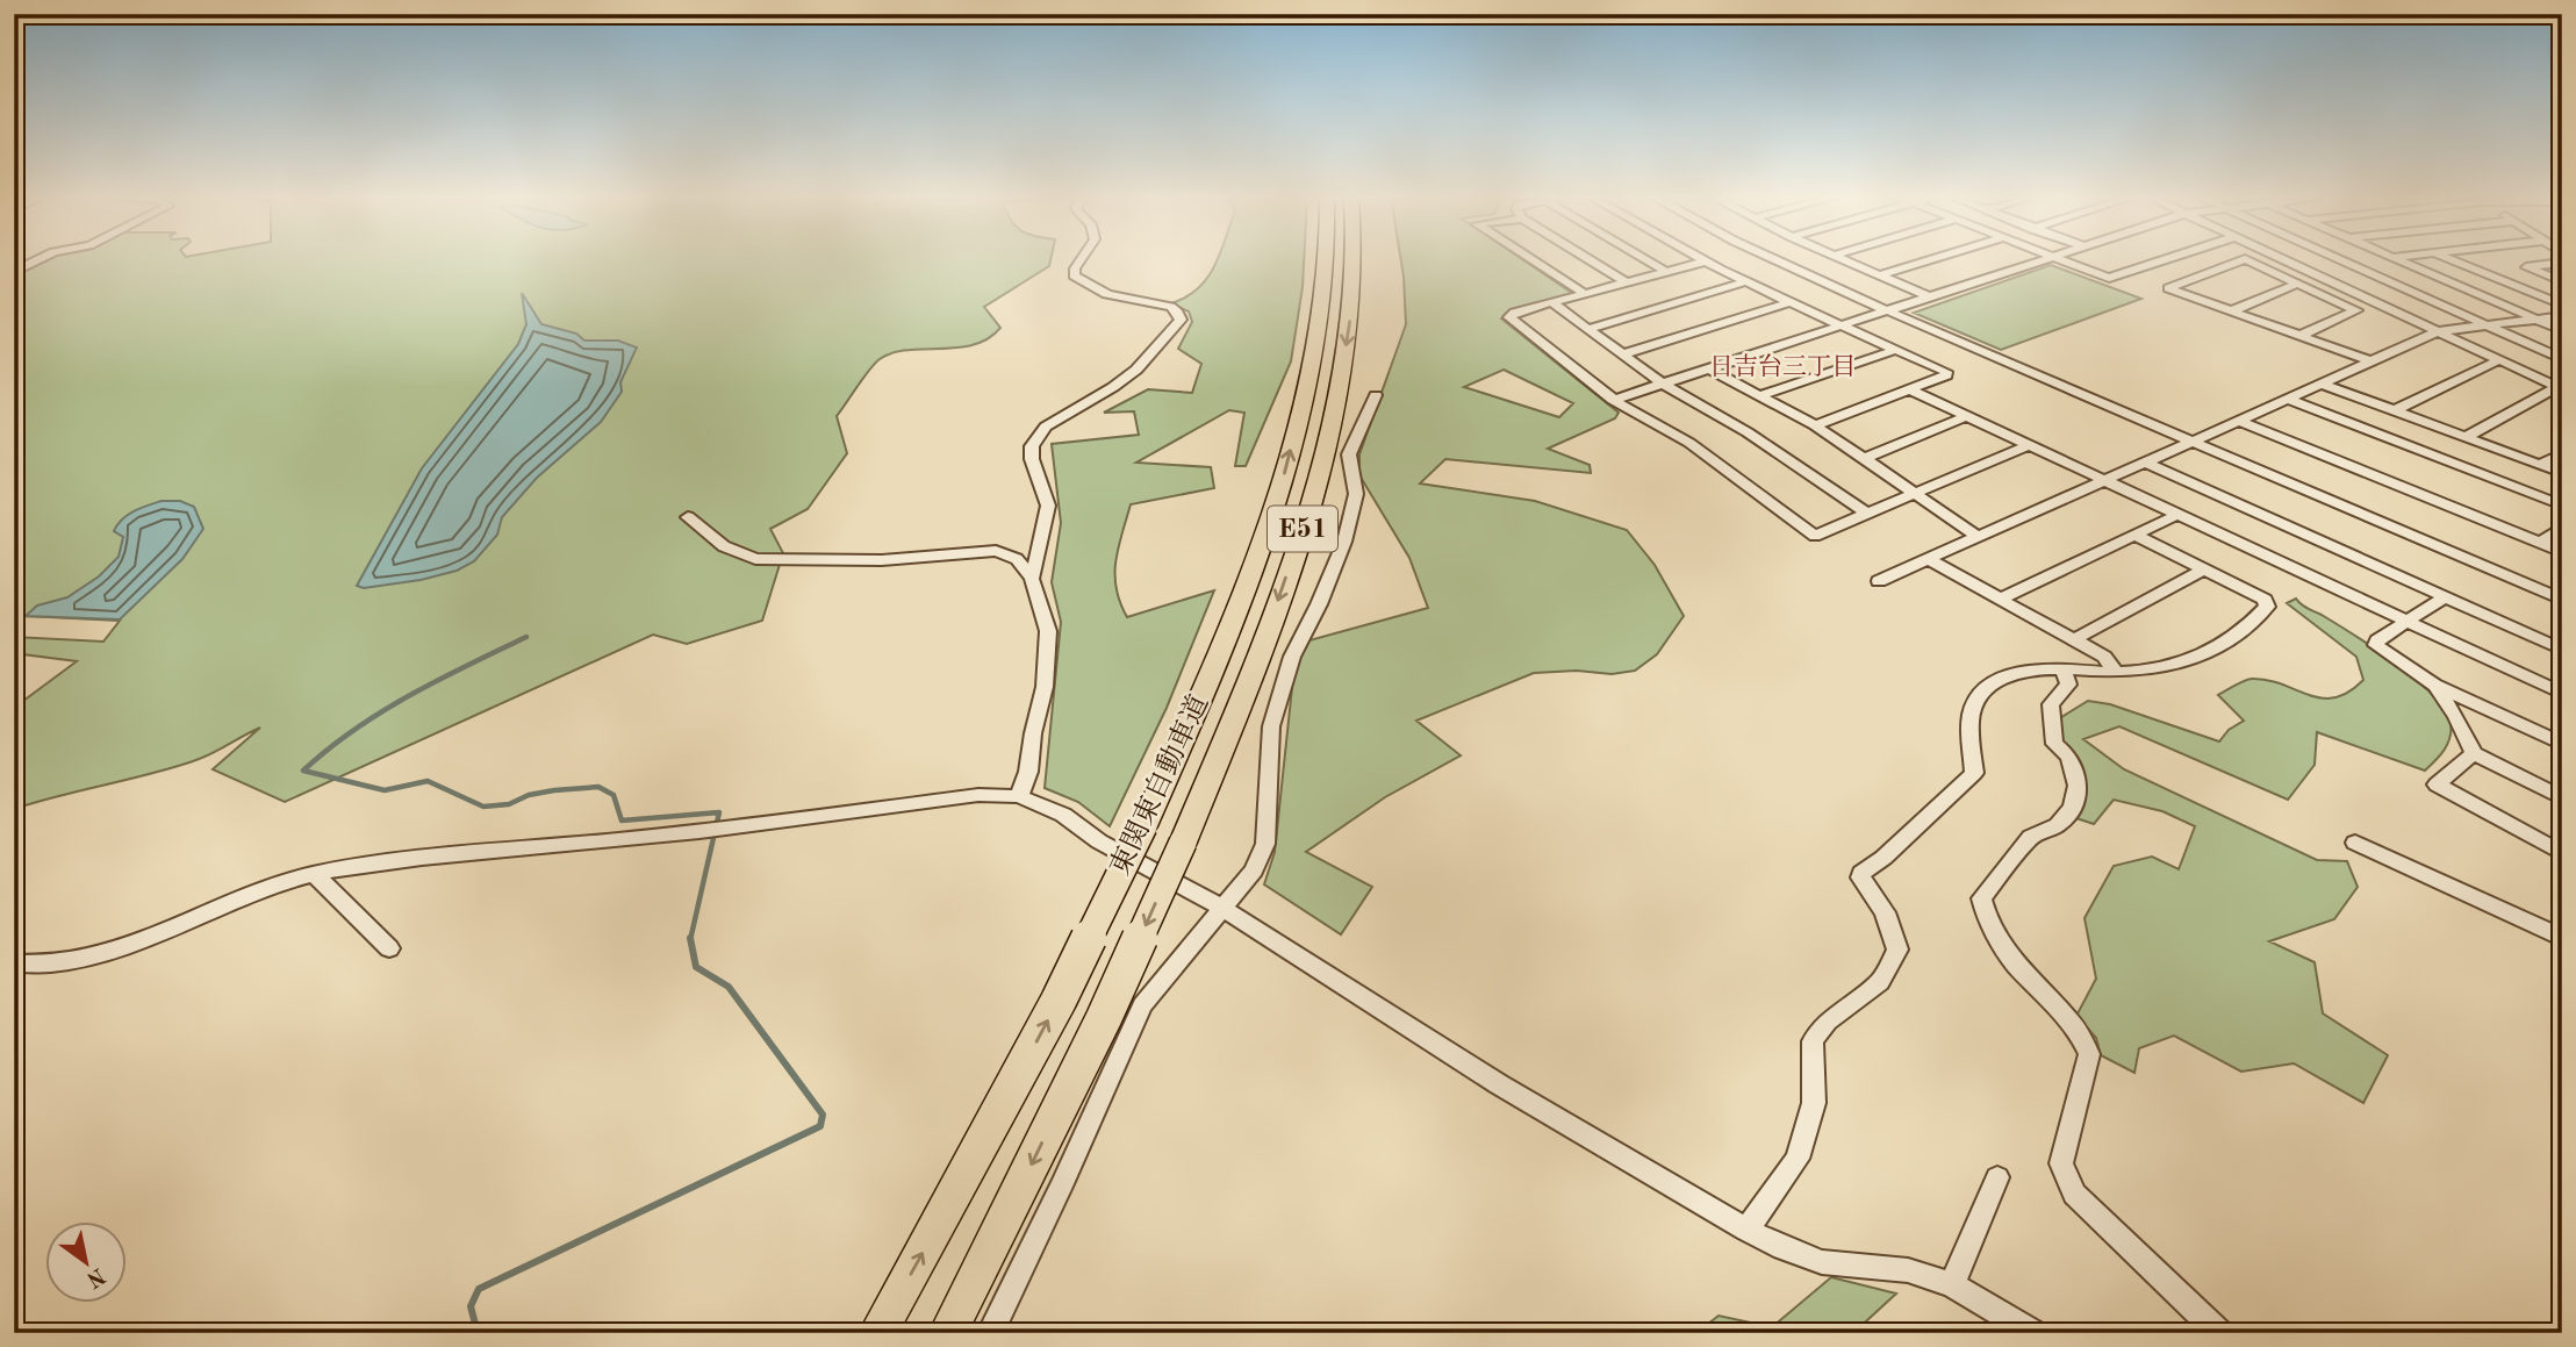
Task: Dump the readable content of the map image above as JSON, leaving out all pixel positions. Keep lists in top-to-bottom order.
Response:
{
  "streets": {
    "highway": ["E51", "東関東自動車道"]
  },
  "districts": ["日吉台三丁目"],
  "north": "bottom right"
}
